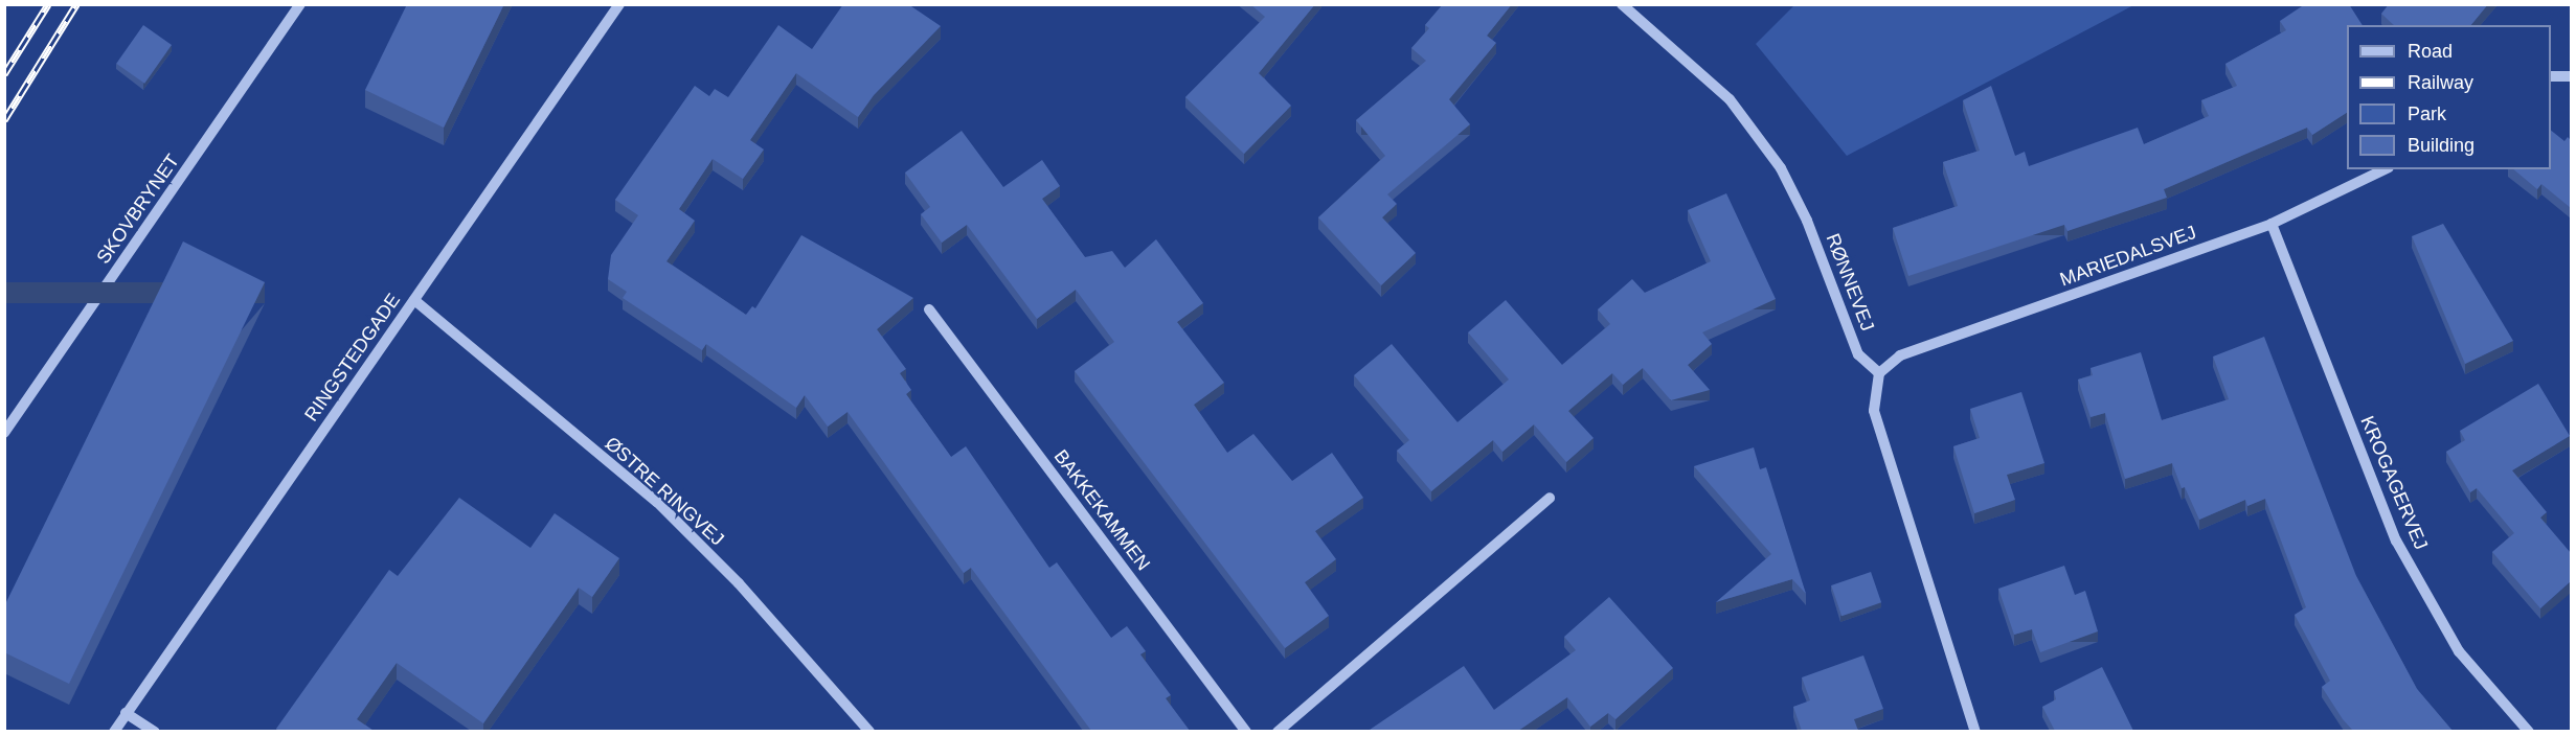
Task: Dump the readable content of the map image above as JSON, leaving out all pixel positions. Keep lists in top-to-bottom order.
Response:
{
  "streets": {
    "street": [
      "SKOVBRYNET",
      "MARIEDALSVEJ",
      "RØNNEVEJ",
      "RINGSTEDGADE",
      "KROGAGERVEJ",
      "ØSTRE RINGVEJ",
      "BAKKEKAMMEN"
    ]
  },
  "crossings": [
    ["MARIEDALSVEJ", "RØNNEVEJ"],
    ["MARIEDALSVEJ", "KROGAGERVEJ"],
    ["RINGSTEDGADE", "ØSTRE RINGVEJ"]
  ],
  "legend": [
    "Road",
    "Railway",
    "Park",
    "Building"
  ]
}
